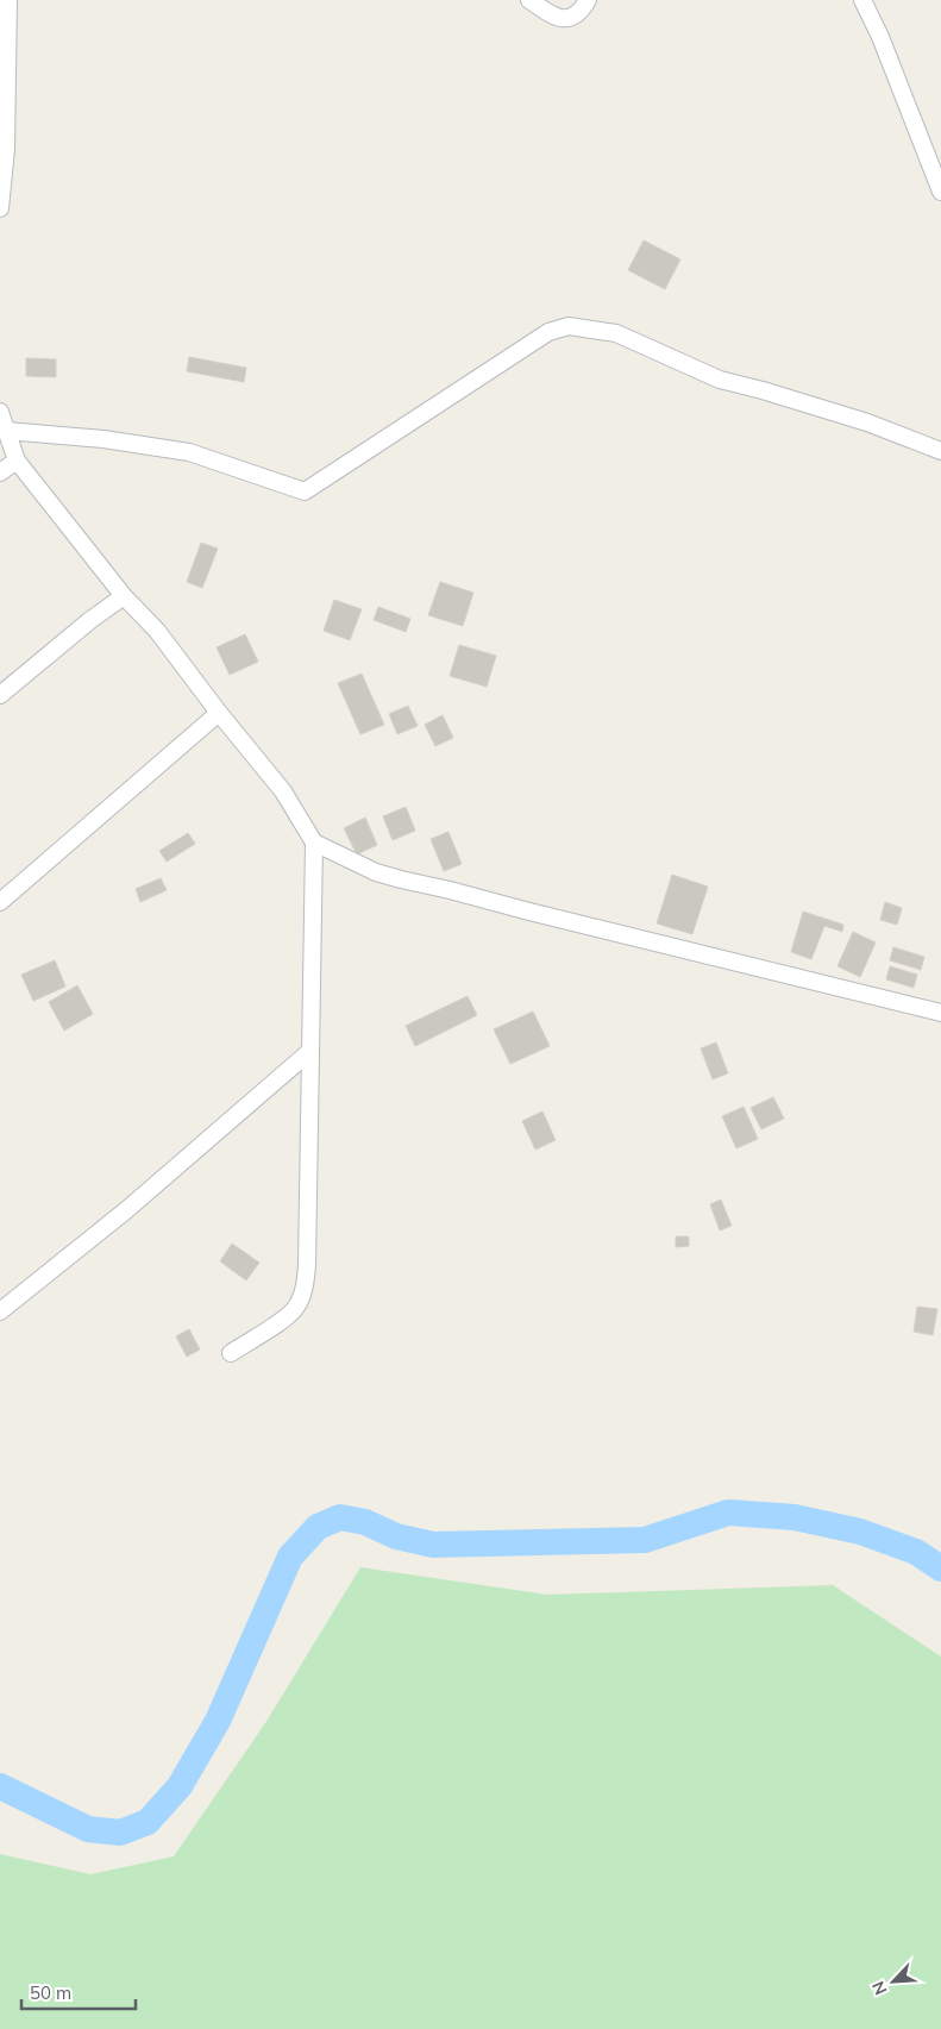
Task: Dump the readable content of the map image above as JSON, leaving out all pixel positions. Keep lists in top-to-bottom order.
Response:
{
  "scale_bar": "50 m",
  "north": "bottom left"
}
